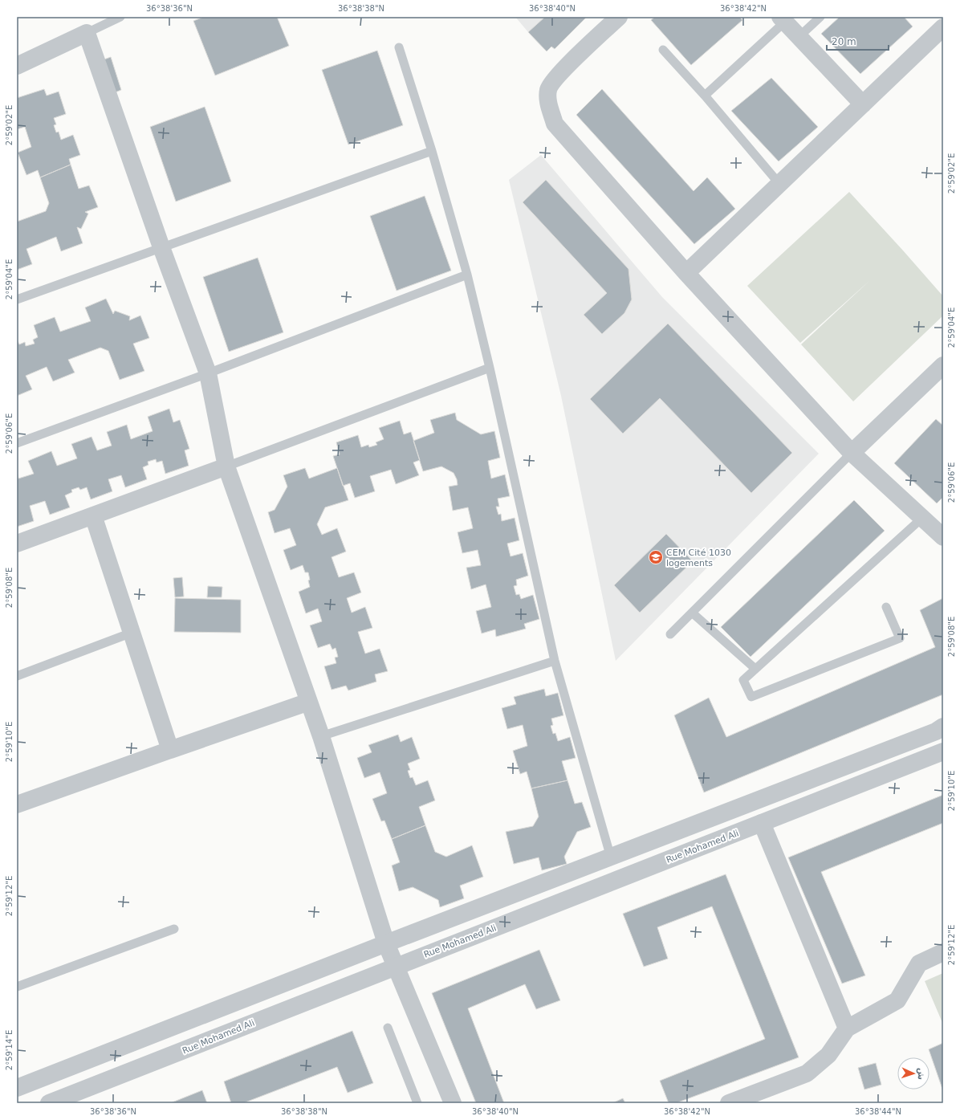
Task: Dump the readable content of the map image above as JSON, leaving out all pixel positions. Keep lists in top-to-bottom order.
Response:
{
  "streets": {
    "street": ["Rue Mohamed Ali"]
  },
  "places": {
    "school or university": ["CEM Cité 1030 logements"]
  },
  "scale_bar": "20 m",
  "north": "right",
  "coordinates": [
    "36°38'36\"N",
    "36°38'38\"N",
    "36°38'40\"N",
    "36°38'42\"N",
    "2°59'02\"E",
    "2°59'04\"E",
    "2°59'06\"E",
    "2°59'08\"E",
    "2°59'10\"E",
    "2°59'12\"E",
    "2°59'14\"E",
    "36°38'44\"N"
  ]
}
